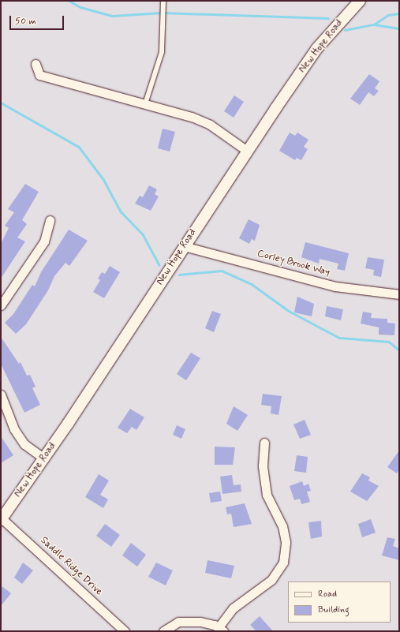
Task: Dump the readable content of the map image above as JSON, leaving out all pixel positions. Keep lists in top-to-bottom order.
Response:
{
  "streets": {
    "street": ["New Hope Road", "Corley Brook Way", "Saddle Ridge Drive"]
  },
  "crossings": [
    ["New Hope Road", "Corley Brook Way"],
    ["New Hope Road", "Saddle Ridge Drive"]
  ],
  "legend": ["Road", "Building"],
  "scale_bar": "50 m"
}
